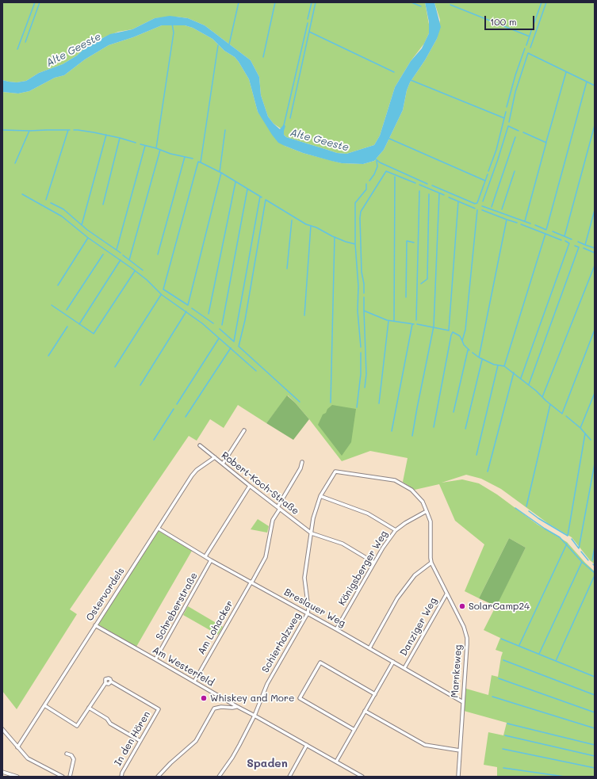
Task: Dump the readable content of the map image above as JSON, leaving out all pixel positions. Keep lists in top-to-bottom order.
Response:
{
  "streets": {
    "street": [
      "Robert-Koch-Straße",
      "Königsberger Weg",
      "Ostervordels",
      "Schreberstraße",
      "Breslauer Weg",
      "Danziger Weg",
      "Am Lohacker",
      "Schierholzweg",
      "Am Westerfeld",
      "Marnkeweg",
      "In den Hören"
    ]
  },
  "crossings": [
    ["Robert-Koch-Straße", "Königsberger Weg"],
    ["Robert-Koch-Straße", "Ostervordels"],
    ["Robert-Koch-Straße", "Am Lohacker"],
    ["Robert-Koch-Straße", "Schierholzweg"],
    ["Königsberger Weg", "Breslauer Weg"],
    ["Königsberger Weg", "Marnkeweg"],
    ["Ostervordels", "Breslauer Weg"],
    ["Ostervordels", "Am Westerfeld"],
    ["Schreberstraße", "Breslauer Weg"],
    ["Schreberstraße", "Am Westerfeld"],
    ["Breslauer Weg", "Danziger Weg"],
    ["Breslauer Weg", "Am Lohacker"],
    ["Breslauer Weg", "Schierholzweg"],
    ["Breslauer Weg", "Marnkeweg"],
    ["Danziger Weg", "Marnkeweg"],
    ["Am Lohacker", "Am Westerfeld"],
    ["Schierholzweg", "Am Westerfeld"],
    ["Schierholzweg", "Marnkeweg"]
  ],
  "districts": ["Spaden"],
  "water": ["Alte Geeste"],
  "places": ["SolarCamp24", "Whiskey and More"],
  "scale_bar": "100 m"
}
